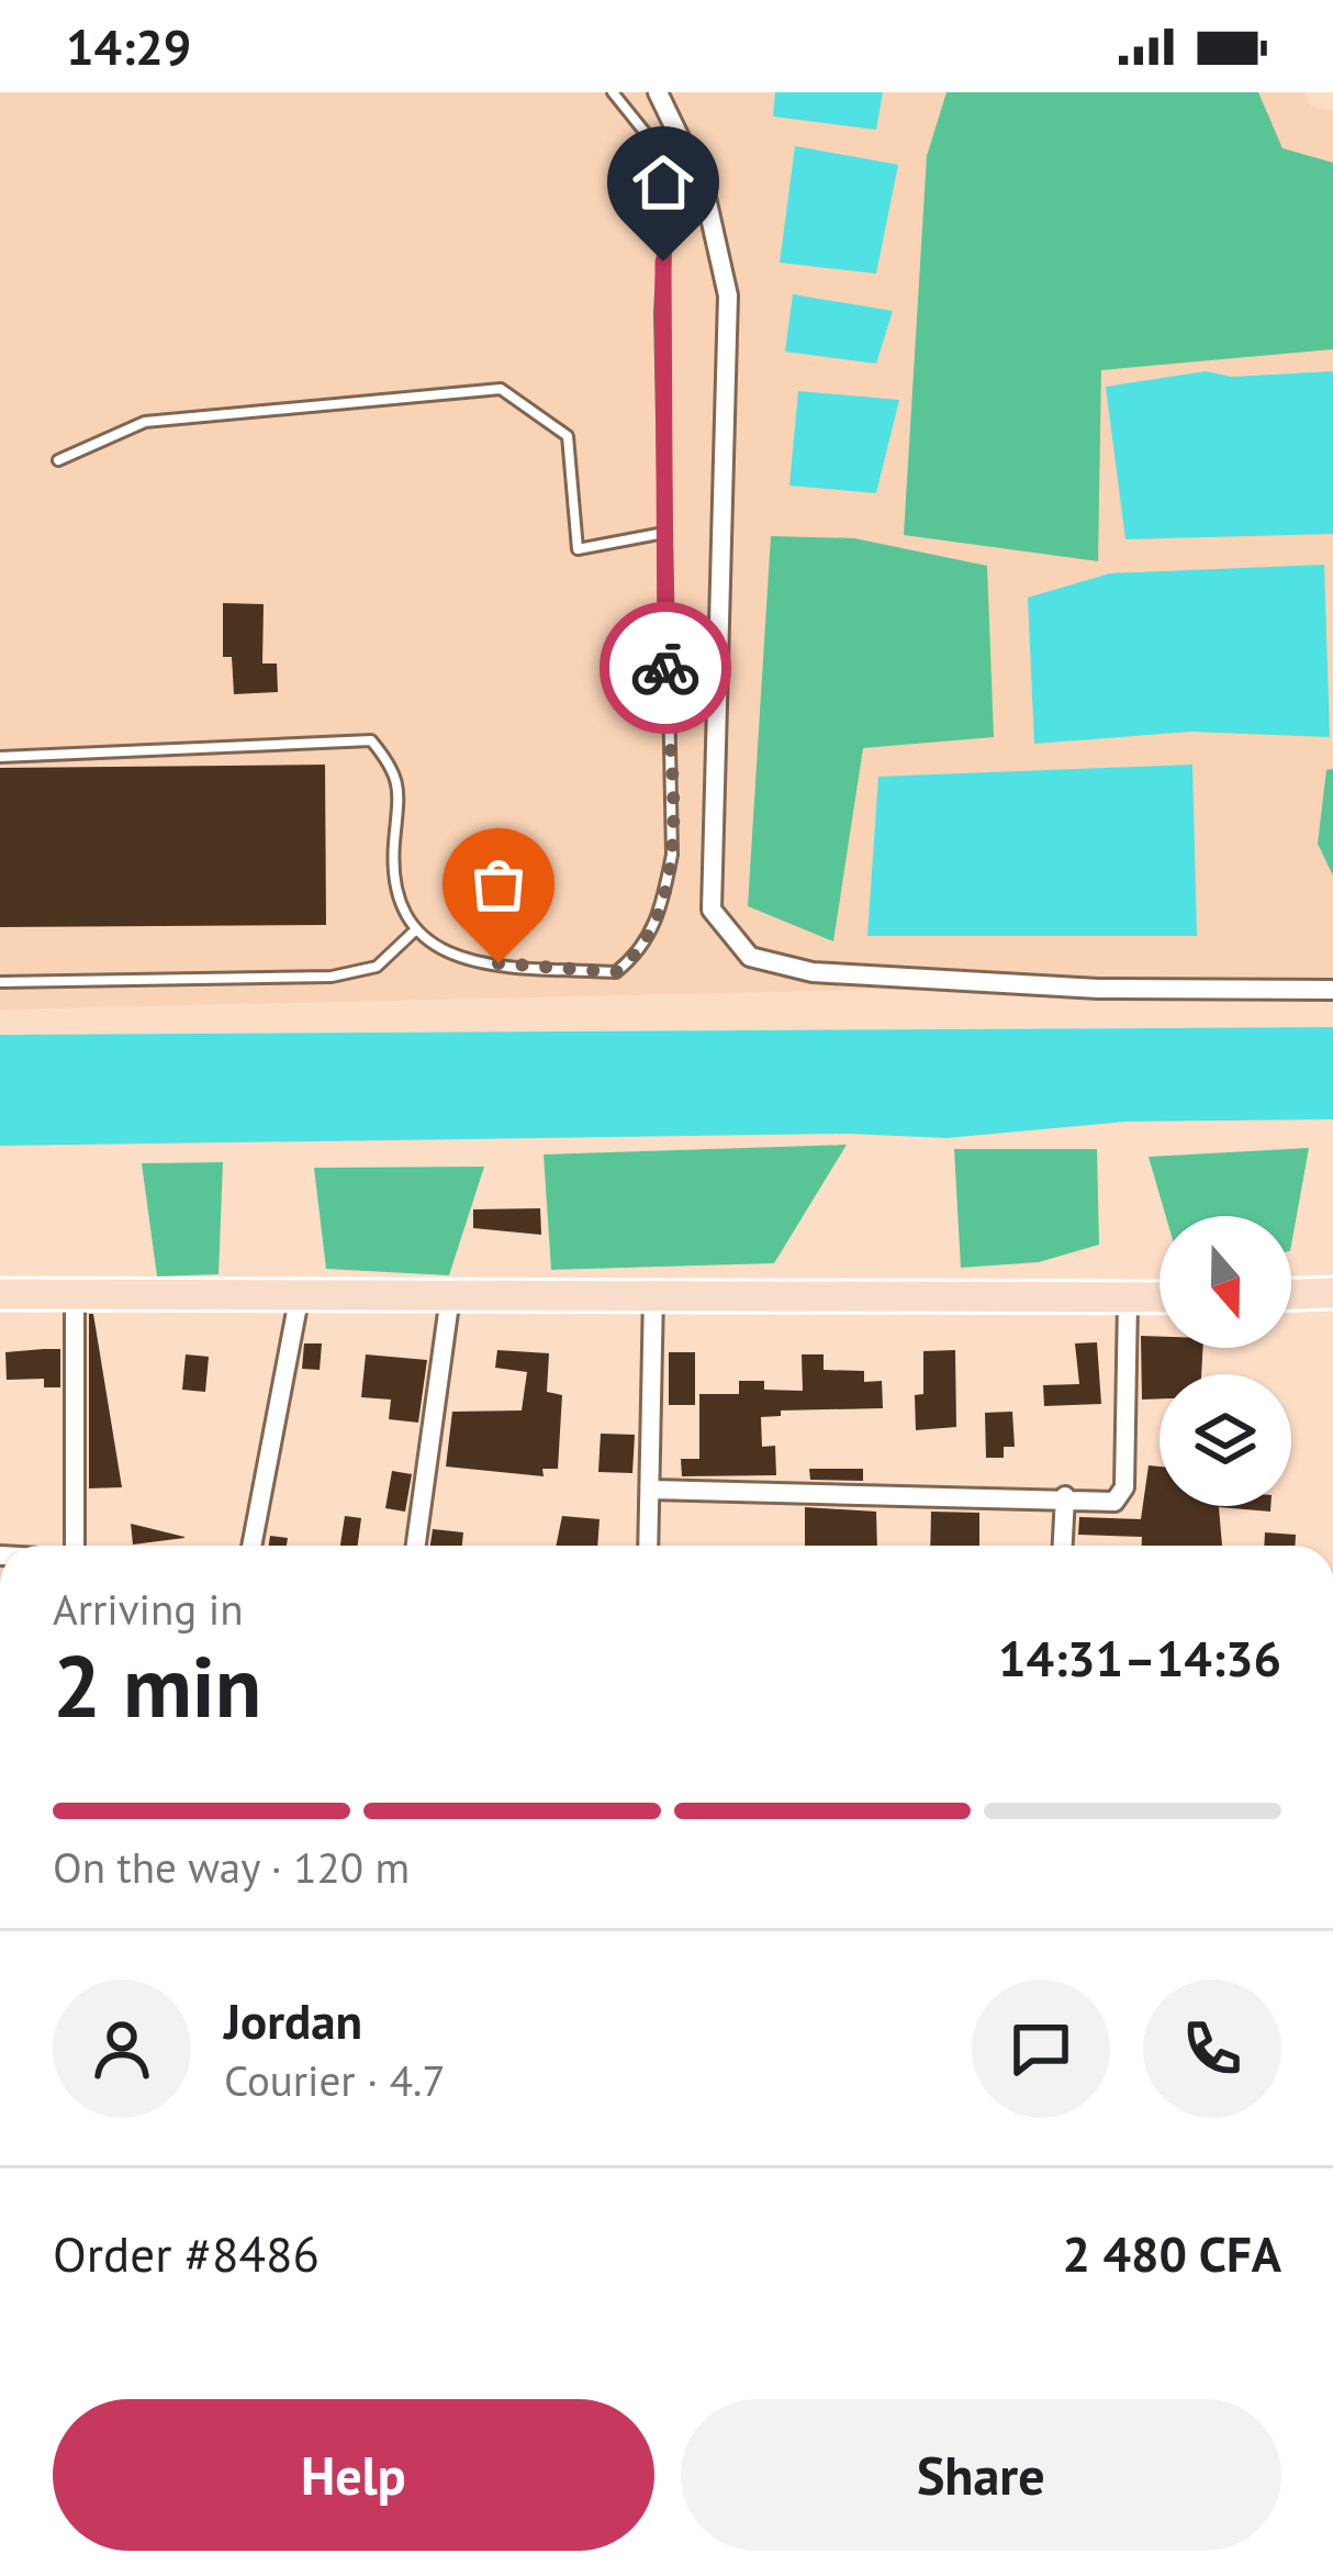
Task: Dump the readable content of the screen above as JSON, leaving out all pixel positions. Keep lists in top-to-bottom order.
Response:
{
  "north": "bottom",
  "page": {
    "status": "14:29",
    "heading": ["2 min", "Arriving in", "14:31–14:36"],
    "panel": [
      "Jordan",
      "Courier · 4.7",
      "Order #8486",
      "2 480 CFA"
    ],
    "bar": "On the way · 120 m",
    "buttons": ["Help", "Share"]
  }
}
